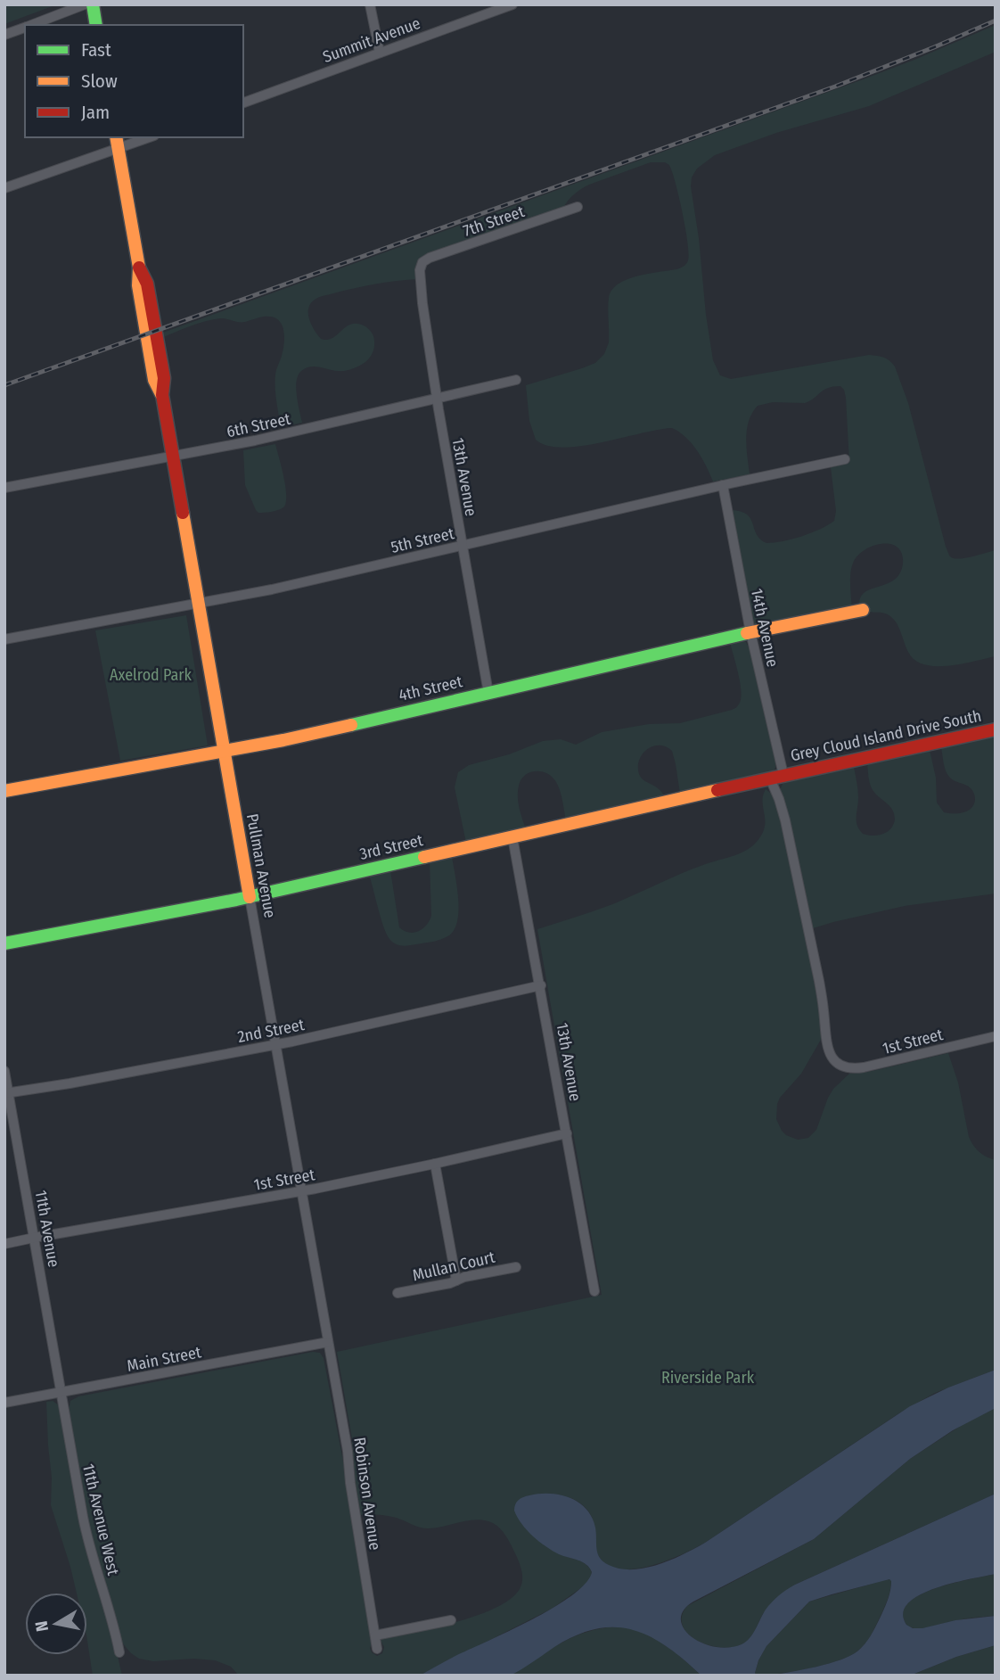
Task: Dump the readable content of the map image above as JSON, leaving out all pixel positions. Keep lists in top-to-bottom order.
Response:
{
  "streets": {
    "street": [
      "Summit Avenue",
      "7th Street",
      "6th Street",
      "13th Avenue",
      "5th Street",
      "14th Avenue",
      "4th Street",
      "Grey Cloud Island Drive South",
      "3rd Street",
      "Pullman Avenue",
      "2nd Street",
      "1st Street",
      "11th Avenue",
      "Mullan Court",
      "Main Street",
      "Robinson Avenue",
      "11th Avenue West"
    ]
  },
  "crossings": [
    ["7th Street", "13th Avenue"],
    ["6th Street", "13th Avenue"],
    ["6th Street", "Pullman Avenue"],
    ["13th Avenue", "5th Street"],
    ["13th Avenue", "4th Street"],
    ["13th Avenue", "3rd Street"],
    ["13th Avenue", "2nd Street"],
    ["13th Avenue", "1st Street"],
    ["5th Street", "14th Avenue"],
    ["5th Street", "Pullman Avenue"],
    ["14th Avenue", "4th Street"],
    ["14th Avenue", "Grey Cloud Island Drive South"],
    ["14th Avenue", "3rd Street"],
    ["4th Street", "Pullman Avenue"],
    ["Grey Cloud Island Drive South", "3rd Street"],
    ["3rd Street", "Pullman Avenue"],
    ["3rd Street", "1st Street"],
    ["Pullman Avenue", "2nd Street"],
    ["Pullman Avenue", "1st Street"],
    ["Pullman Avenue", "Main Street"],
    ["Pullman Avenue", "Robinson Avenue"],
    ["2nd Street", "11th Avenue"],
    ["1st Street", "11th Avenue"],
    ["11th Avenue", "Main Street"],
    ["11th Avenue", "11th Avenue West"],
    ["Main Street", "Robinson Avenue"],
    ["Main Street", "11th Avenue West"]
  ],
  "parks": ["Axelrod Park", "Riverside Park"],
  "legend": ["Fast", "Slow", "Jam"],
  "north": "left"
}
